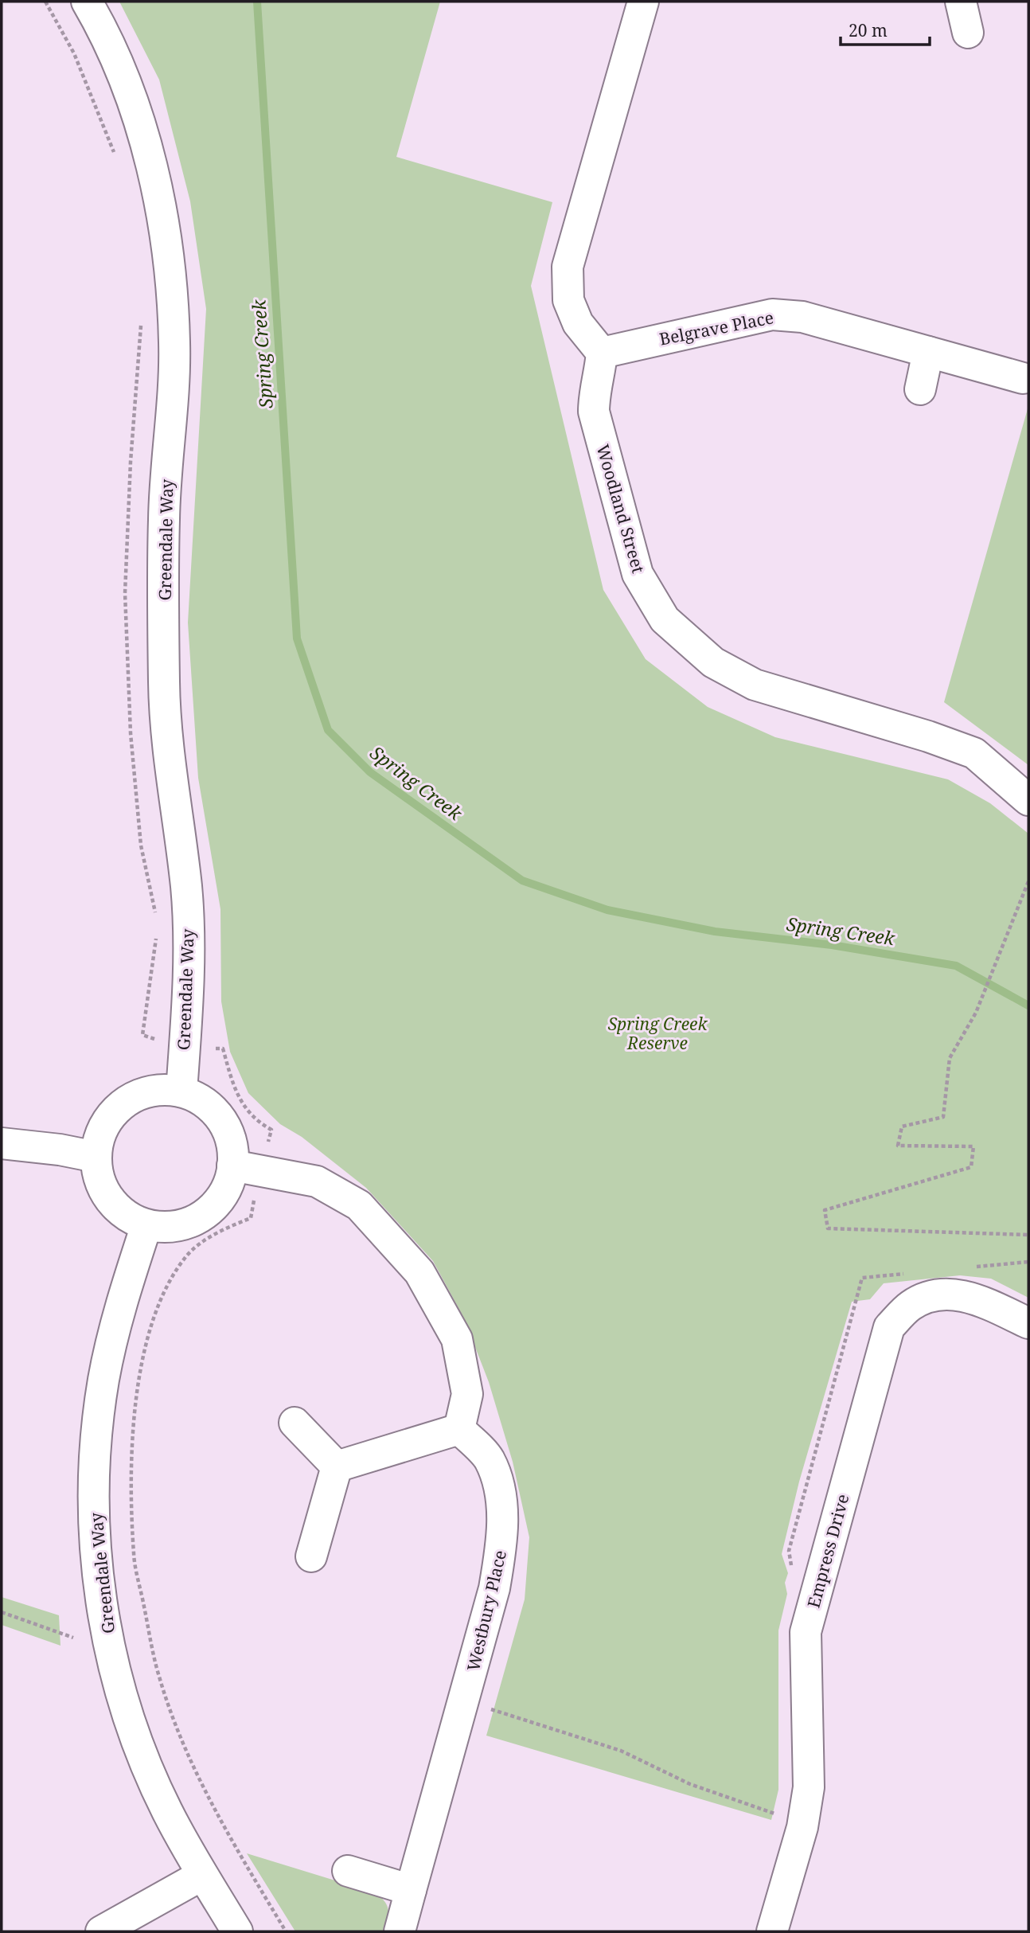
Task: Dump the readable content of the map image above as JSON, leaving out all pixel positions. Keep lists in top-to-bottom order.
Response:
{
  "streets": {
    "street": [
      "Belgrave Place",
      "Woodland Street",
      "Greendale Way",
      "Empress Drive",
      "Westbury Place"
    ]
  },
  "crossings": [
    ["Belgrave Place", "Woodland Street"]
  ],
  "water": ["Spring Creek"],
  "parks": ["Spring Creek Reserve"],
  "scale_bar": "20 m"
}
